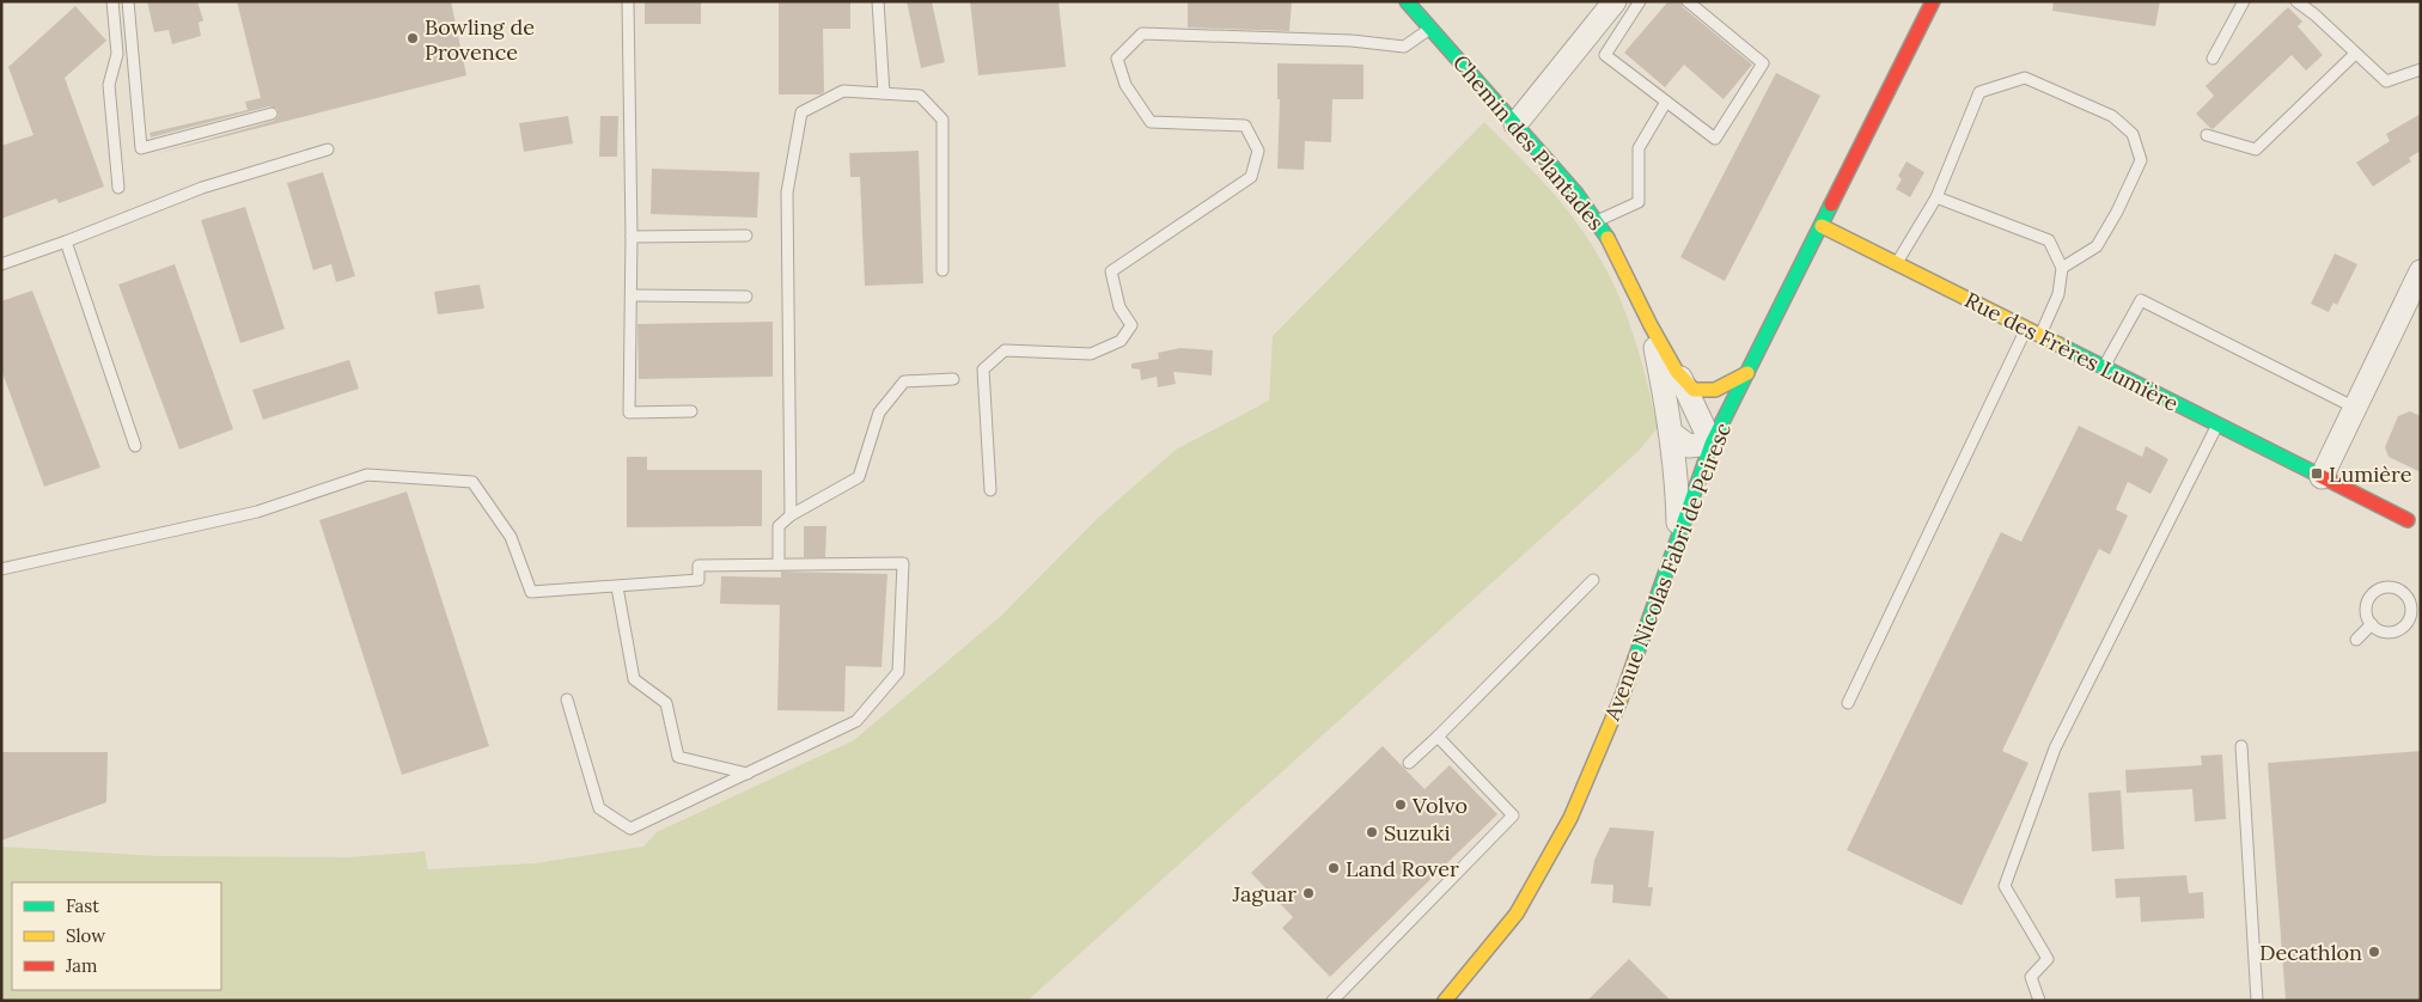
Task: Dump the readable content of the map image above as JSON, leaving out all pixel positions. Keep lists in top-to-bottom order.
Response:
{
  "streets": {
    "street": ["Chemin des Plantades", "Rue des Frères Lumière", "Avenue Nicolas Fabri de Peiresc"]
  },
  "crossings": [
    ["Rue des Frères Lumière", "Avenue Nicolas Fabri de Peiresc"]
  ],
  "places": {
    "other": [
      "Bowling de Provence",
      "Volvo",
      "Suzuki",
      "Land Rover",
      "Jaguar",
      "Decathlon"
    ],
    "transit": ["Lumière"]
  },
  "legend": ["Fast", "Slow", "Jam"]
}
